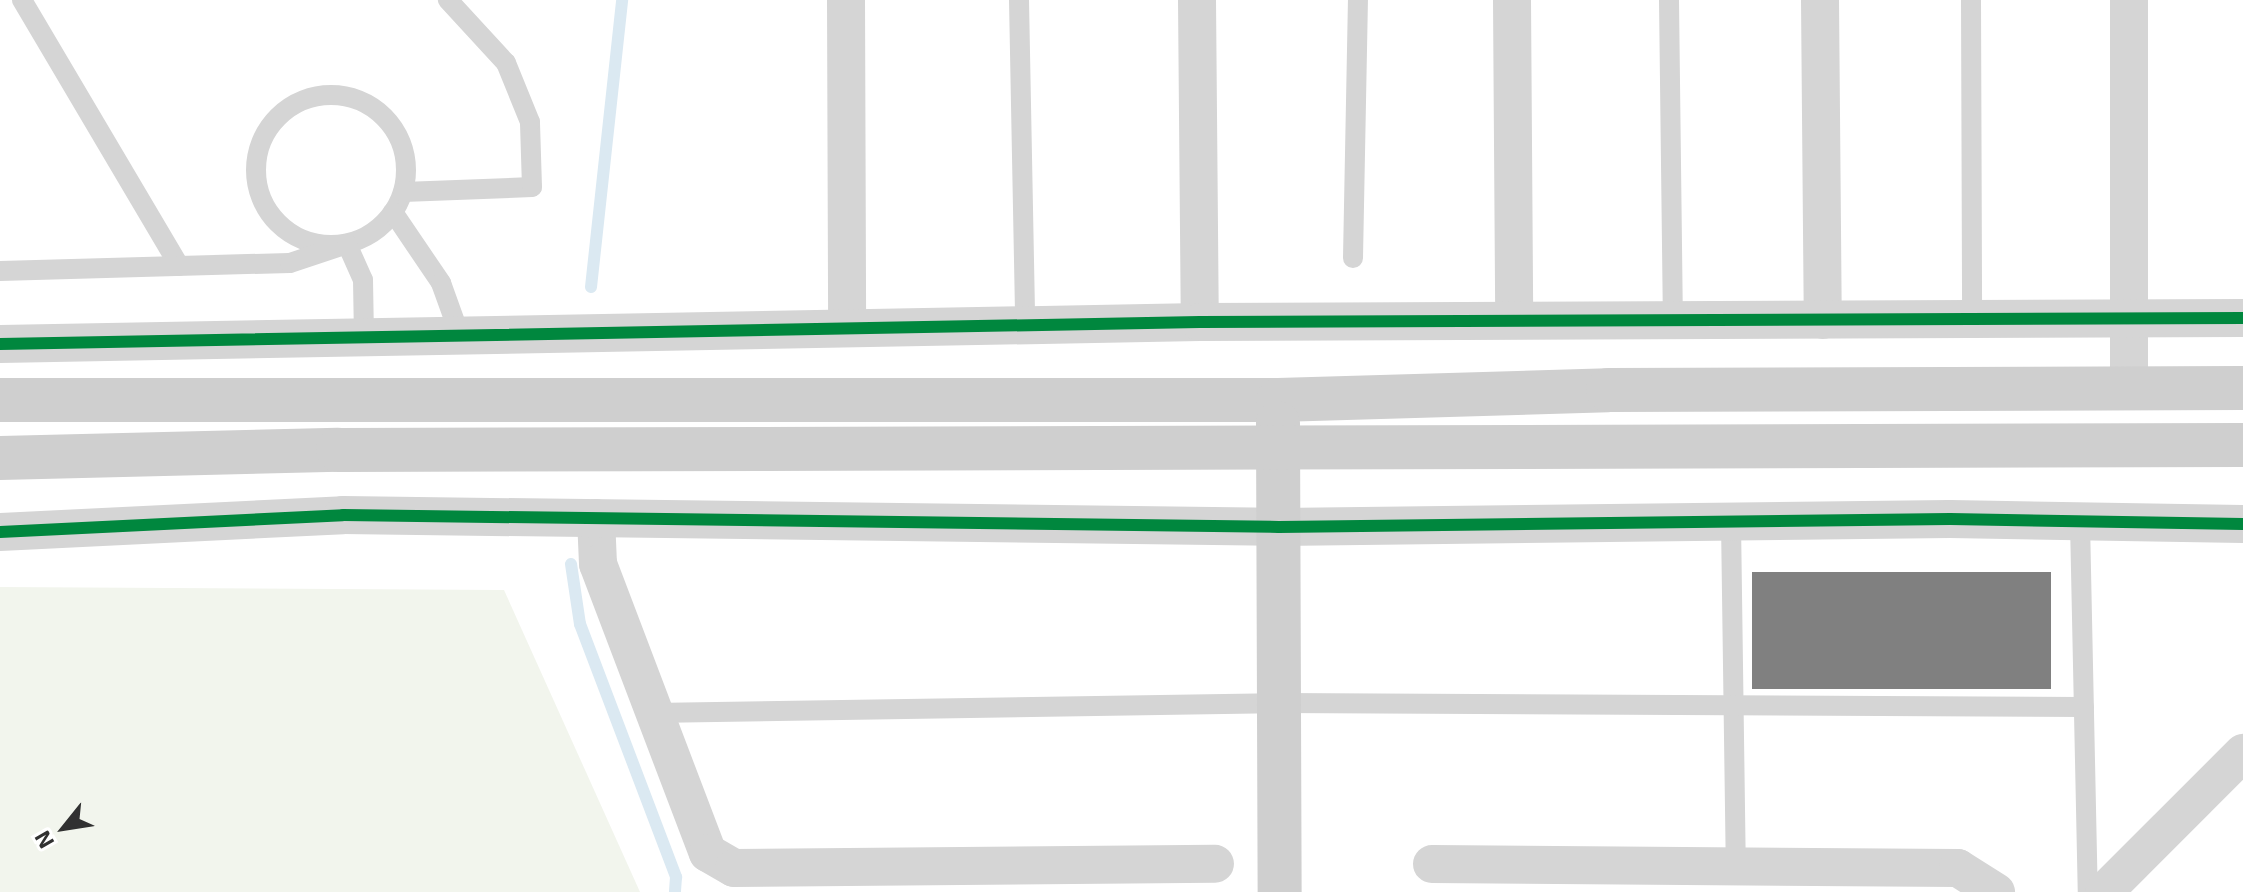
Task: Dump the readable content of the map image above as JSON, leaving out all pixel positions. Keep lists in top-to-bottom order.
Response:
{
  "north": "bottom left"
}
